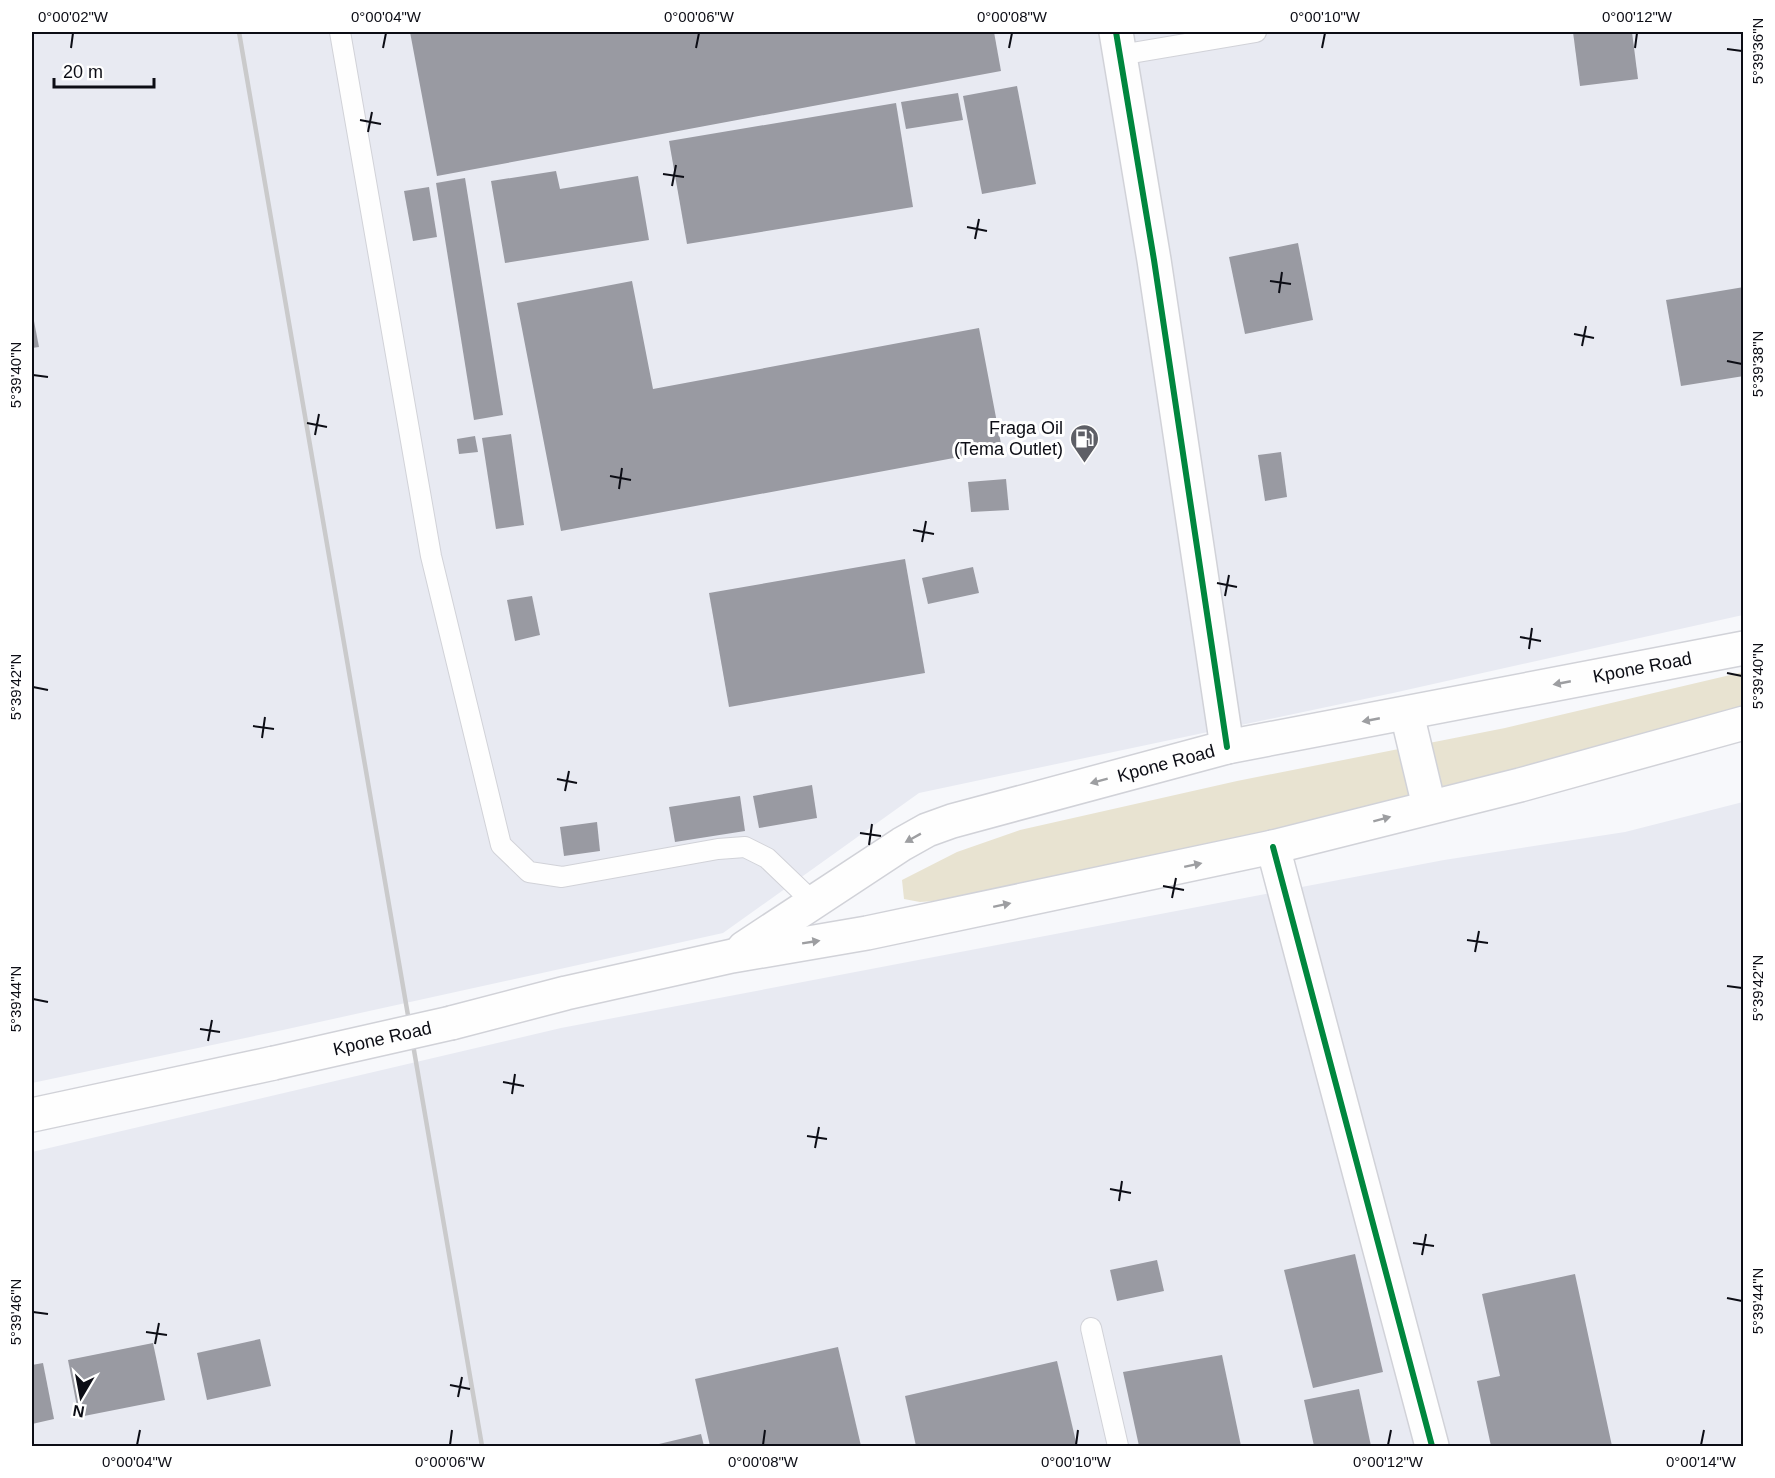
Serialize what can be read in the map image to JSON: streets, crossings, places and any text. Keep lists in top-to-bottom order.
{
  "streets": {
    "main road": ["Kpone Road"]
  },
  "places": {
    "fuel station": ["Fraga Oil (Tema Outlet)"]
  },
  "scale_bar": "20 m",
  "north": "bottom",
  "coordinates": [
    "0°00'02\"W",
    "0°00'04\"W",
    "0°00'06\"W",
    "0°00'08\"W",
    "0°00'10\"W",
    "0°00'12\"W",
    "5°39'36\"N",
    "5°39'38\"N",
    "5°39'40\"N",
    "5°39'42\"N",
    "5°39'44\"N",
    "5°39'46\"N",
    "0°00'14\"W"
  ]
}
